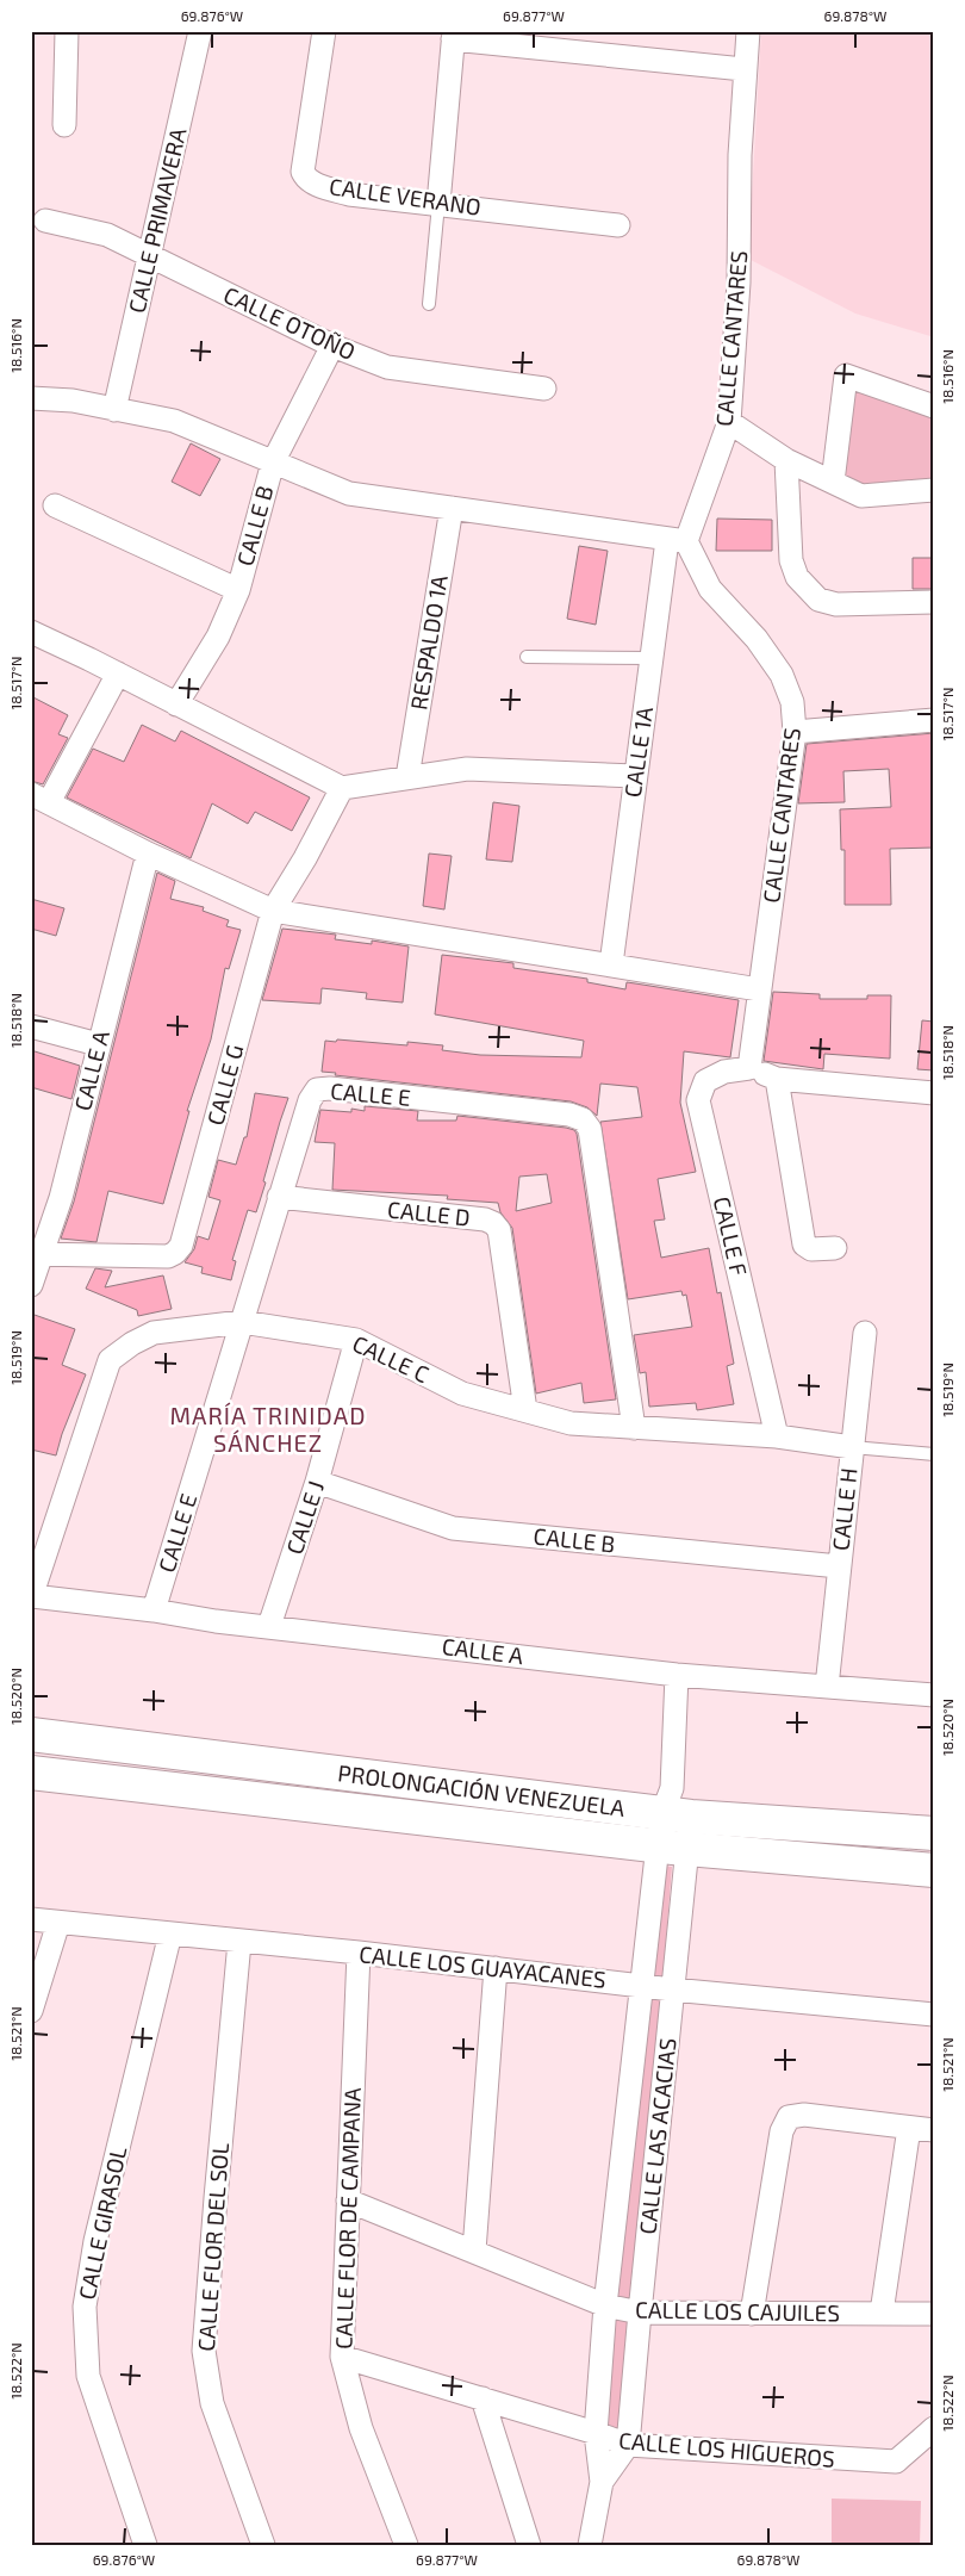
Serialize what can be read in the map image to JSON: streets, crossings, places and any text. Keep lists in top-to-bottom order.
{
  "streets": {
    "street": [
      "CALLE VERANO",
      "CALLE PRIMAVERA",
      "CALLE OTOÑO",
      "CALLE CANTARES",
      "CALLE B",
      "RESPALDO 1A",
      "CALLE 1A",
      "CALLE A",
      "CALLE G",
      "CALLE E",
      "CALLE D",
      "CALLE F",
      "CALLE C",
      "CALLE H",
      "CALLE J",
      "PROLONGACIÓN VENEZUELA",
      "CALLE LOS GUAYACANES",
      "CALLE LAS ACACIAS",
      "CALLE FLOR DE CAMPANA",
      "CALLE GIRASOL",
      "CALLE FLOR DEL SOL",
      "CALLE LOS CAJUILES",
      "CALLE LOS HIGUEROS"
    ]
  },
  "crossings": [
    ["CALLE PRIMAVERA", "CALLE OTOÑO"],
    ["CALLE OTOÑO", "CALLE B"],
    ["CALLE CANTARES", "CALLE 1A"],
    ["CALLE CANTARES", "CALLE F"],
    ["CALLE B", "CALLE H"],
    ["CALLE B", "CALLE J"],
    ["CALLE A", "CALLE G"],
    ["CALLE A", "CALLE E"],
    ["CALLE A", "CALLE C"],
    ["CALLE A", "CALLE H"],
    ["CALLE A", "CALLE J"],
    ["CALLE A", "CALLE LAS ACACIAS"],
    ["CALLE E", "CALLE D"],
    ["CALLE E", "CALLE C"],
    ["CALLE D", "CALLE C"],
    ["CALLE F", "CALLE C"],
    ["CALLE C", "CALLE H"],
    ["CALLE C", "CALLE J"],
    ["PROLONGACIÓN VENEZUELA", "CALLE LAS ACACIAS"],
    ["CALLE LOS GUAYACANES", "CALLE LAS ACACIAS"],
    ["CALLE LOS GUAYACANES", "CALLE FLOR DE CAMPANA"],
    ["CALLE LOS GUAYACANES", "CALLE GIRASOL"],
    ["CALLE LOS GUAYACANES", "CALLE FLOR DEL SOL"],
    ["CALLE LAS ACACIAS", "CALLE LOS CAJUILES"],
    ["CALLE LAS ACACIAS", "CALLE LOS HIGUEROS"],
    ["CALLE FLOR DE CAMPANA", "CALLE LOS CAJUILES"],
    ["CALLE FLOR DE CAMPANA", "CALLE LOS HIGUEROS"]
  ],
  "districts": ["MARÍA TRINIDAD SÁNCHEZ"],
  "coordinates": [
    "69.876°W",
    "69.877°W",
    "69.878°W",
    "18.516°N",
    "18.517°N",
    "18.518°N",
    "18.519°N",
    "18.520°N",
    "18.521°N",
    "18.522°N"
  ]
}
